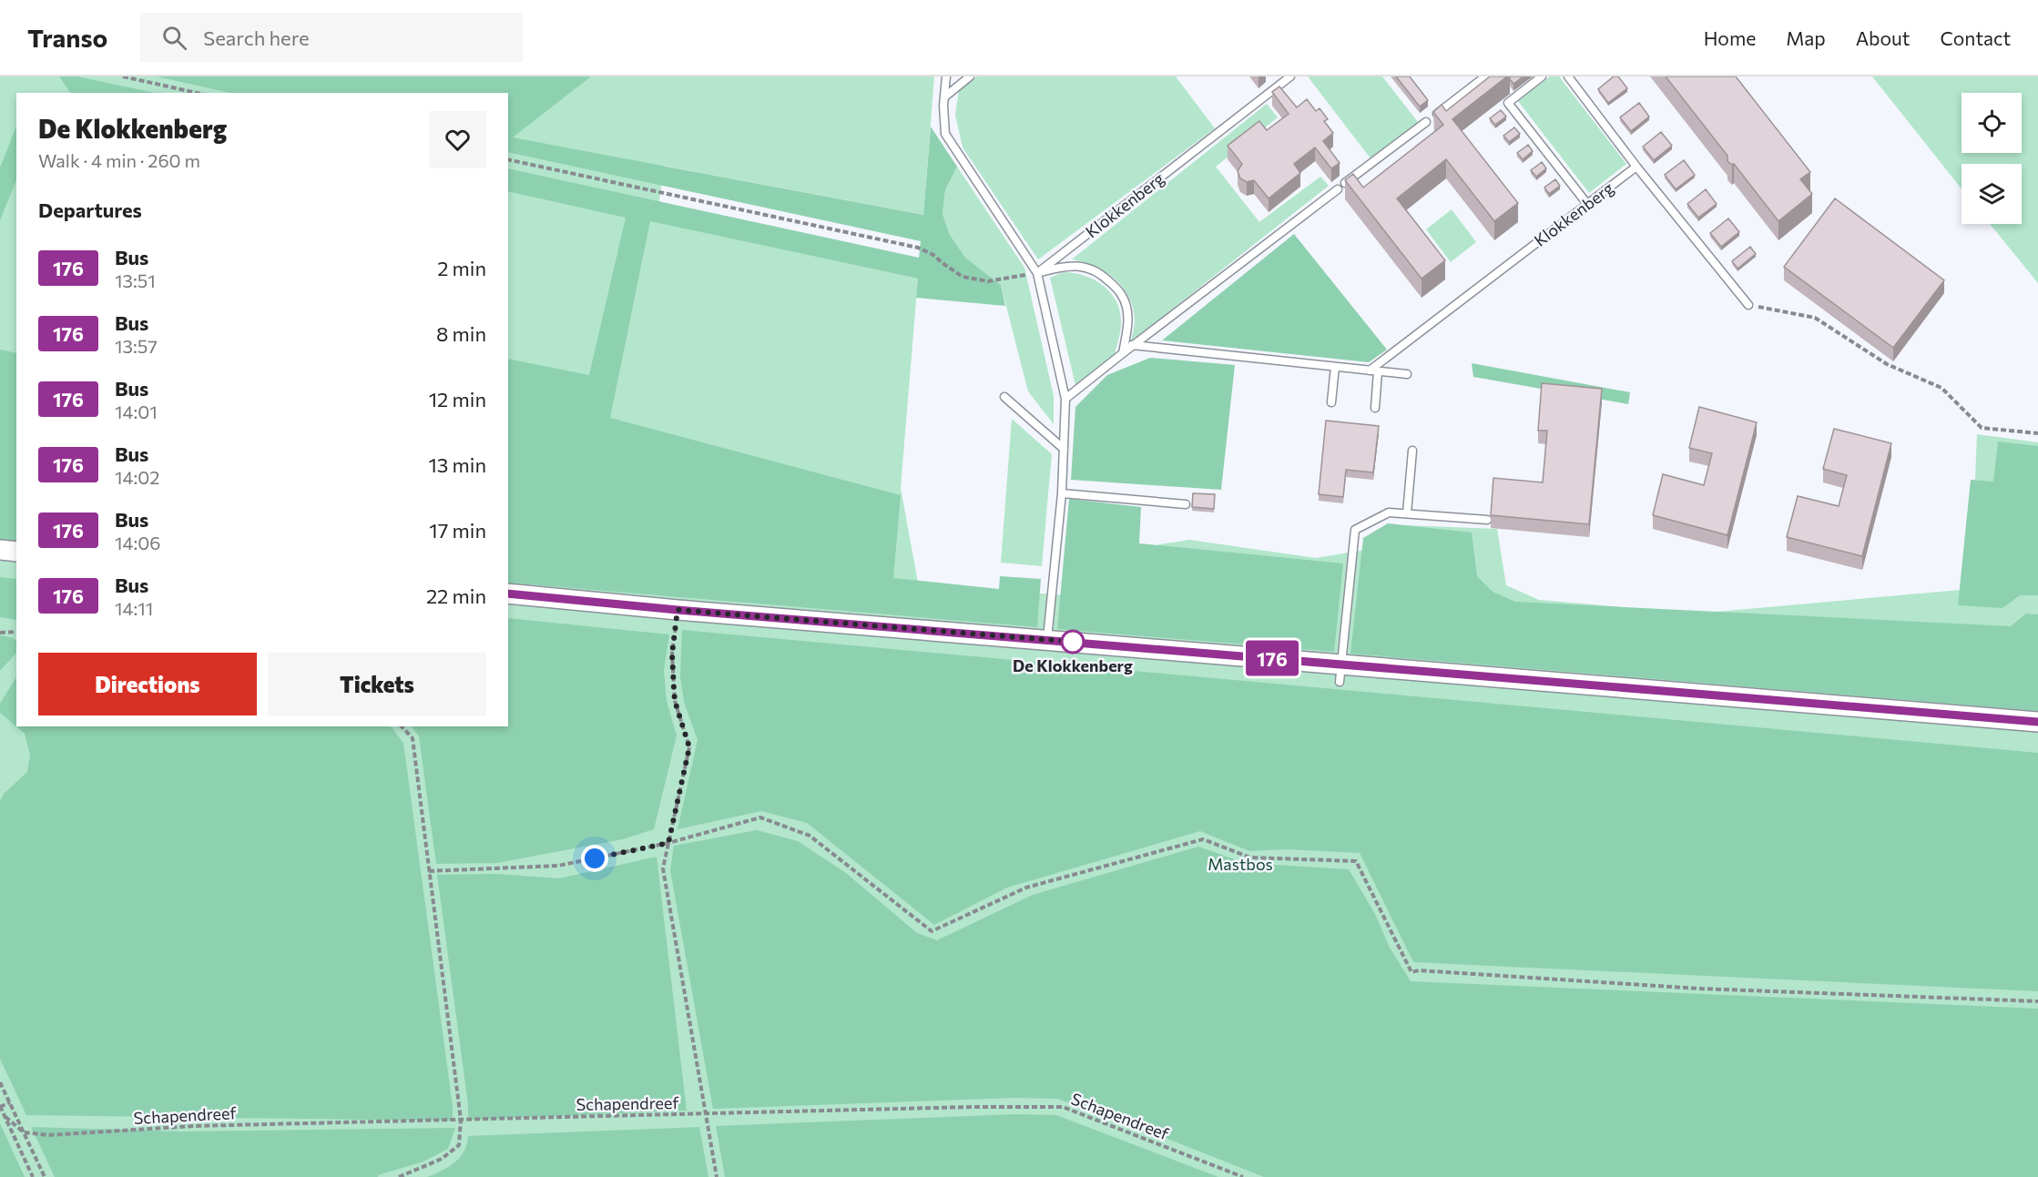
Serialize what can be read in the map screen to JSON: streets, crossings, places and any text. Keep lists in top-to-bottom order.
{
  "streets": {
    "lane": ["Klokkenberg"],
    "path": ["Schapendreef"]
  },
  "parks": ["Mastbos"],
  "places": ["De Klokkenberg"],
  "lines": ["bus line 176"],
  "page": {
    "header": "Transo",
    "search": "Search here",
    "nav": [
      "Home",
      "Map",
      "About",
      "Contact"
    ],
    "on_map": "176",
    "heading": [
      ["De Klokkenberg", "Walk · 4 min · 260 m"],
      "Departures"
    ],
    "list": [
      {
        "mark": "176",
        "name": "Bus",
        "note": "13:51",
        "value": "2 min"
      },
      {
        "mark": "176",
        "name": "Bus",
        "note": "13:57",
        "value": "8 min"
      },
      {
        "mark": "176",
        "name": "Bus",
        "note": "14:01",
        "value": "12 min"
      },
      {
        "mark": "176",
        "name": "Bus",
        "note": "14:02",
        "value": "13 min"
      },
      {
        "mark": "176",
        "name": "Bus",
        "note": "14:06",
        "value": "17 min"
      },
      {
        "mark": "176",
        "name": "Bus",
        "note": "14:11",
        "value": "22 min"
      }
    ],
    "buttons": ["Directions", "Tickets"]
  }
}
